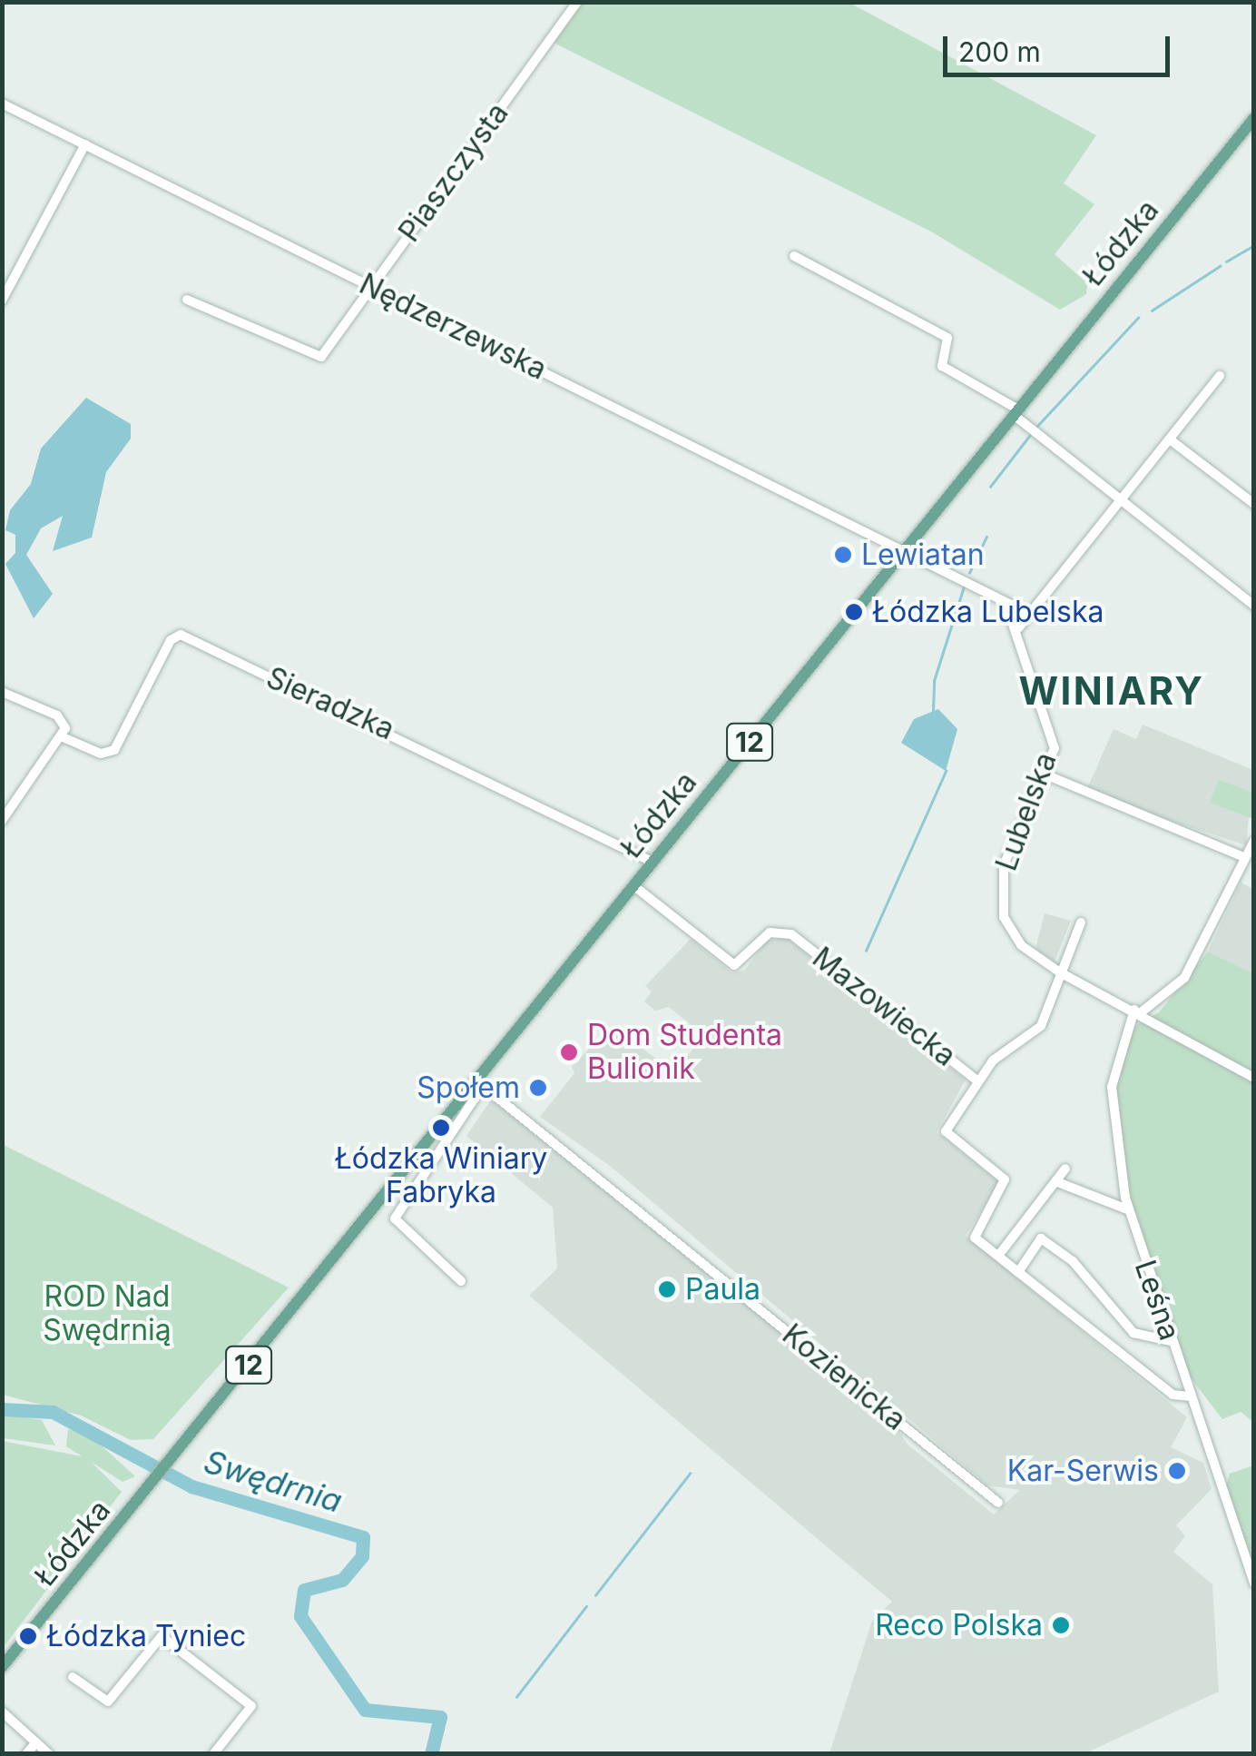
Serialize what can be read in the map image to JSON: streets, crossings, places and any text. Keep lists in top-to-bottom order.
{
  "streets": {
    "main road": ["Łódzka", "12"],
    "street": [
      "Piaszczysta",
      "Nędzerzewska",
      "Sieradzka",
      "Lubelska",
      "Mazowiecka",
      "Leśna",
      "Kozienicka"
    ]
  },
  "crossings": [
    ["Piaszczysta", "Nędzerzewska"],
    ["Łódzka", "Nędzerzewska"],
    ["Łódzka", "Sieradzka"],
    ["Łódzka", "Mazowiecka"],
    ["Łódzka", "Kozienicka"],
    ["Lubelska", "Leśna"],
    ["Mazowiecka", "Leśna"]
  ],
  "districts": ["WINIARY"],
  "water": ["Swędrnia"],
  "parks": ["ROD Nad Swędrnią"],
  "places": [
    "Lewiatan",
    "Łódzka Lubelska",
    "Dom Studenta Bulionik",
    "Społem",
    "Łódzka Winiary Fabryka",
    "Paula",
    "Kar-Serwis",
    "Reco Polska",
    "Łódzka Tyniec"
  ],
  "scale_bar": "200 m"
}
